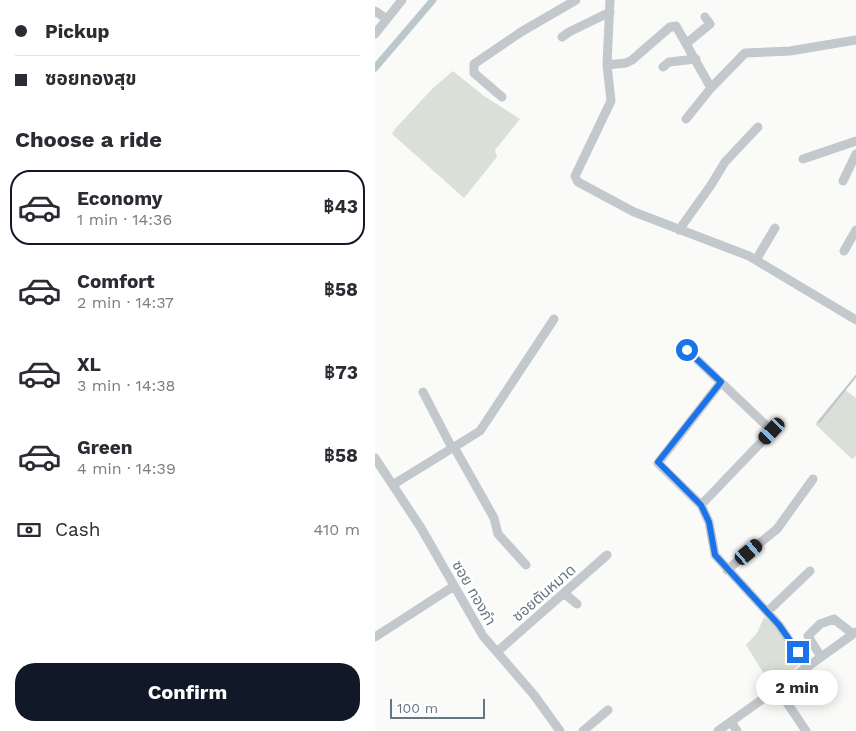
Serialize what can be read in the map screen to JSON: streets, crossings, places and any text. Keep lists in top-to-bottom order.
{
  "streets": {
    "street": ["ซอย ทองภํา", "ซอยตันหมาด"]
  },
  "crossings": [
    ["ซอย ทองภํา", "ซอยตันหมาด"]
  ],
  "scale_bar": "100 m",
  "page": {
    "banner": ["Pickup", "ซอยทองสุข"],
    "heading": "Choose a ride",
    "list": [
      {
        "name": "Economy",
        "note": "1 min · 14:36",
        "value": "฿43"
      },
      {
        "name": "Comfort",
        "note": "2 min · 14:37",
        "value": "฿58"
      },
      {
        "name": "XL",
        "note": "3 min · 14:38",
        "value": "฿73"
      },
      {
        "name": "Green",
        "note": "4 min · 14:39",
        "value": "฿58"
      }
    ],
    "pay": ["Cash", "410 m"],
    "buttons": "Confirm",
    "bubble": "2 min",
    "scale": "100 m"
  }
}
